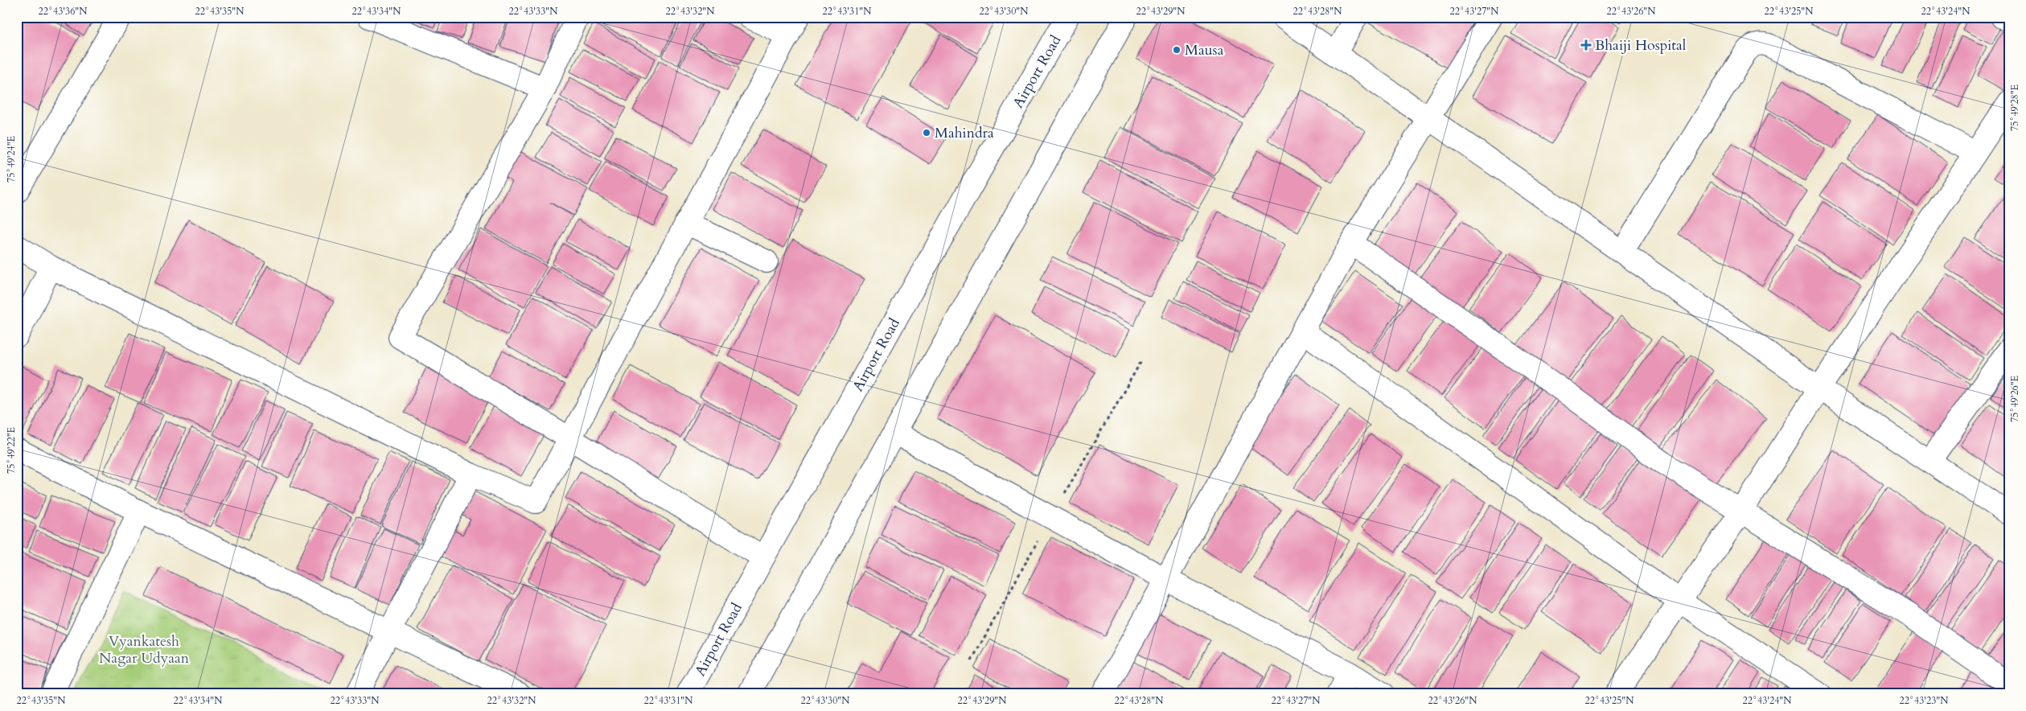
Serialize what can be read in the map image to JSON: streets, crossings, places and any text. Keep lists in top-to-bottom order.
{
  "streets": {
    "street": ["Airport Road"]
  },
  "parks": ["Vyankatesh Nagar Udyaan"],
  "places": {
    "health": ["Bhaiji Hospital"],
    "other": ["Mausa", "Mahindra"]
  },
  "coordinates": [
    "22°43'36\"N",
    "22°43'35\"N",
    "22°43'34\"N",
    "22°43'33\"N",
    "22°43'32\"N",
    "22°43'31\"N",
    "22°43'30\"N",
    "22°43'29\"N",
    "22°43'28\"N",
    "22°43'27\"N",
    "22°43'26\"N",
    "22°43'25\"N",
    "22°43'24\"N",
    "75°49'28\"E",
    "75°49'24\"E",
    "75°49'26\"E",
    "75°49'22\"E",
    "22°43'23\"N"
  ]
}
